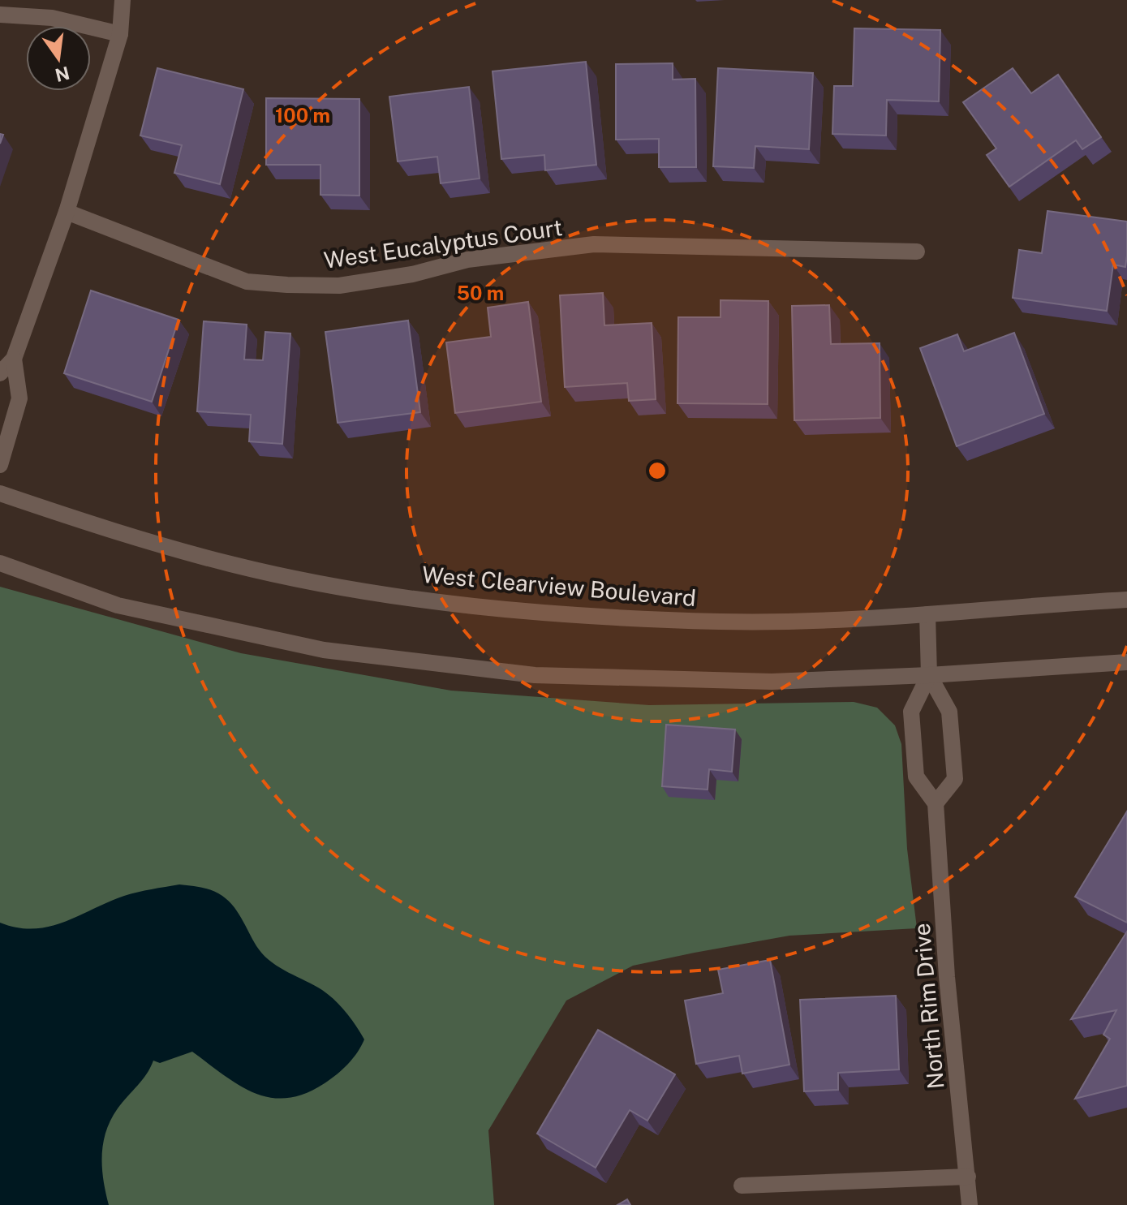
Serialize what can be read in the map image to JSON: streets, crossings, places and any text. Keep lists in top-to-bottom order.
{
  "streets": {
    "street": ["West Eucalyptus Court", "West Clearview Boulevard", "North Rim Drive"]
  },
  "north": "bottom",
  "rings": ["100 m", "50 m"]
}
